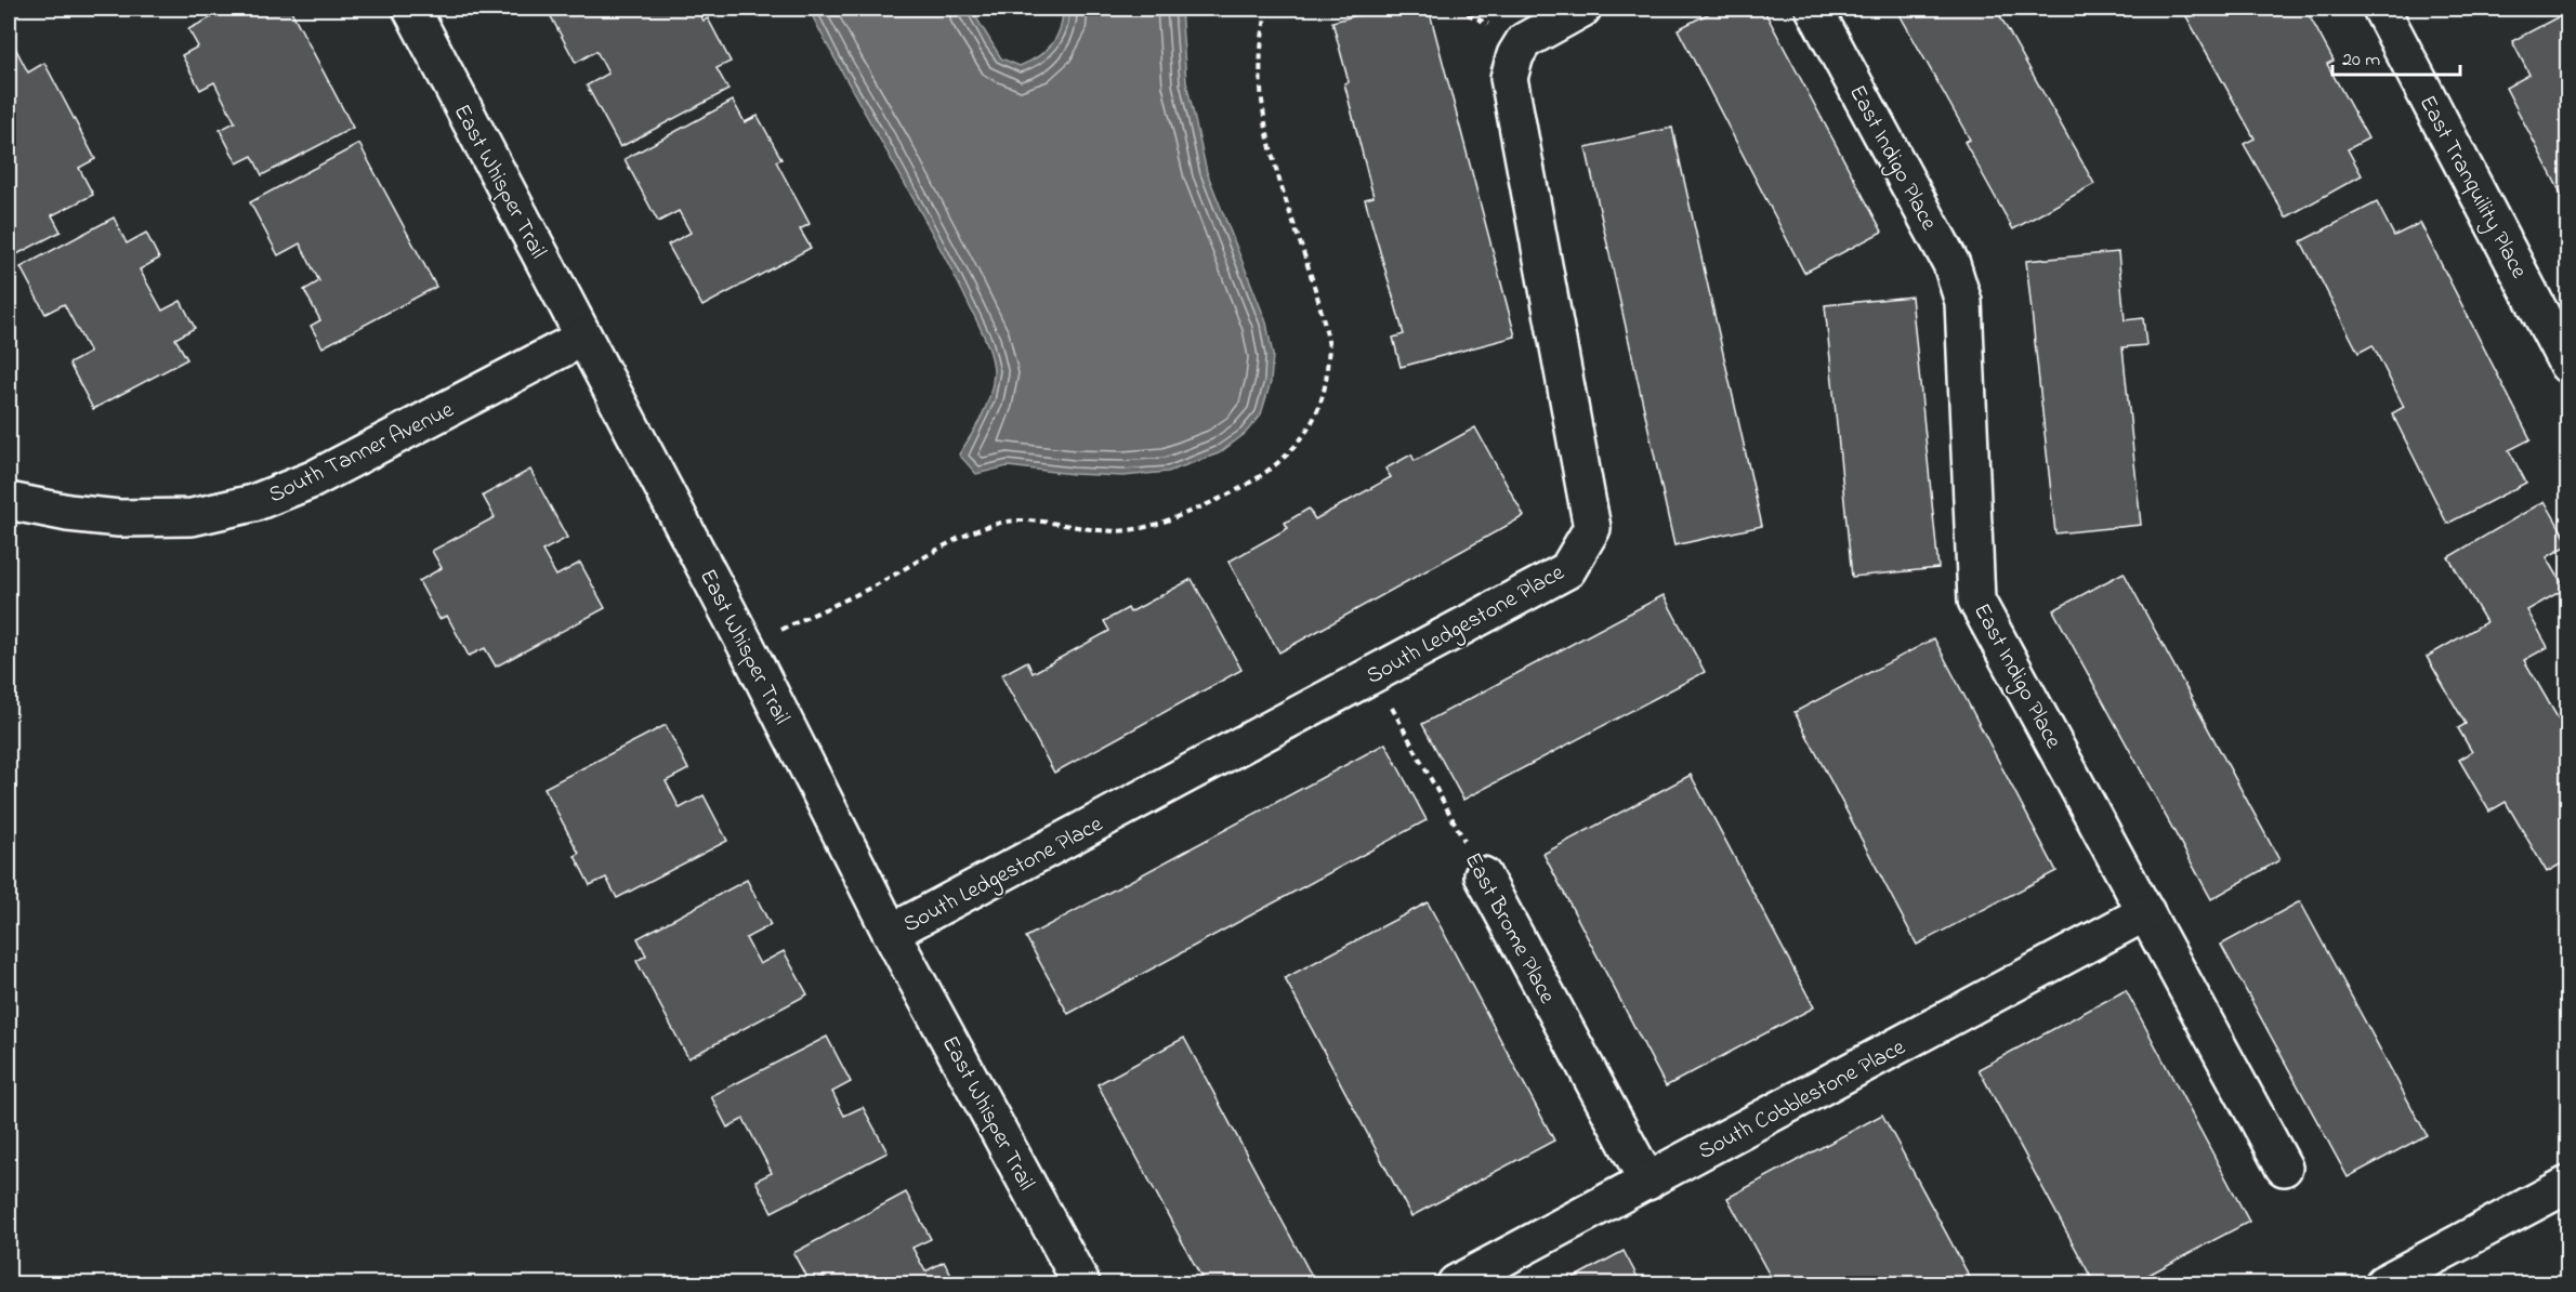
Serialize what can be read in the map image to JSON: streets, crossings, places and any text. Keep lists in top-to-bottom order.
{
  "streets": {
    "street": [
      "East Indigo Place",
      "East Whisper Trail",
      "East Tranquility Place",
      "South Tanner Avenue",
      "South Ledgestone Place",
      "East Brome Place",
      "South Cobblestone Place"
    ]
  },
  "crossings": [
    ["East Indigo Place", "South Cobblestone Place"],
    ["East Whisper Trail", "South Tanner Avenue"],
    ["East Whisper Trail", "South Ledgestone Place"],
    ["South Ledgestone Place", "East Brome Place"],
    ["East Brome Place", "South Cobblestone Place"]
  ],
  "scale_bar": "20 m"
}
